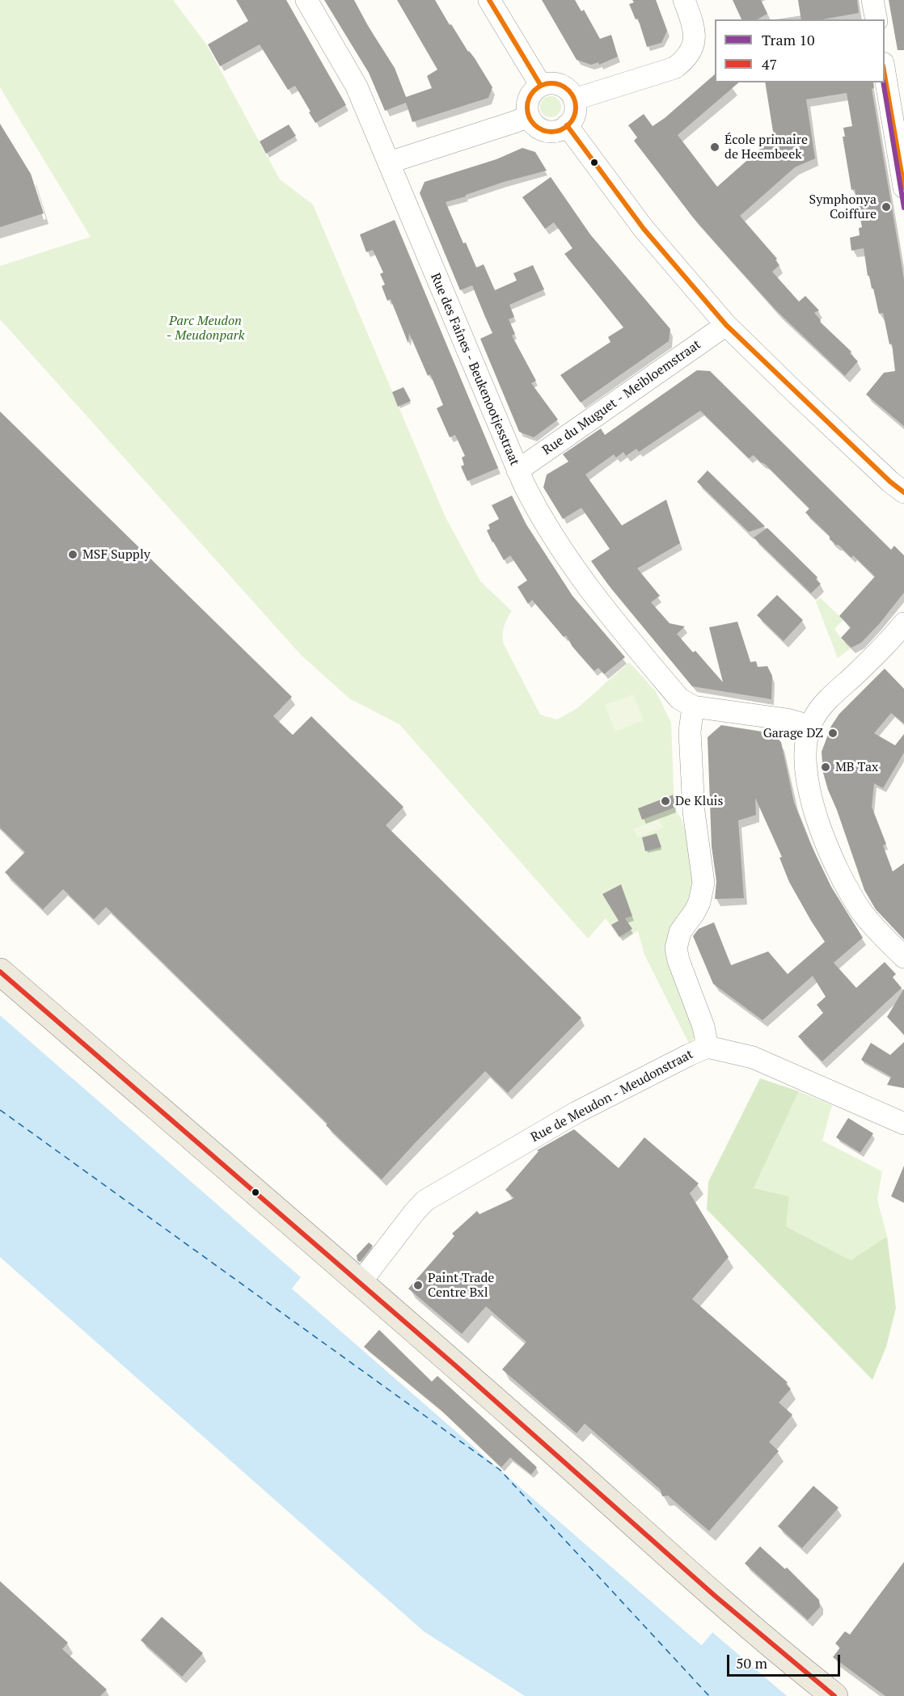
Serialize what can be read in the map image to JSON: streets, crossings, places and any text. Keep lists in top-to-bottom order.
{
  "streets": {
    "street": ["Rue des Faînes - Beukenootjesstraat", "Rue du Muguet - Meibloemstraat", "Rue de Meudon - Meudonstraat"]
  },
  "crossings": [
    ["Rue des Faînes - Beukenootjesstraat", "Rue du Muguet - Meibloemstraat"]
  ],
  "parks": ["Parc Meudon - Meudonpark"],
  "places": [
    "École primaire de Heembeek",
    "Symphonya Coiffure",
    "MSF Supply",
    "Garage DZ",
    "MB Tax",
    "De Kluis",
    "Paint Trade Centre Bxl"
  ],
  "lines": ["tram line 10", "transit line 47"],
  "legend": ["Tram 10", "47"],
  "scale_bar": "50 m"
}
